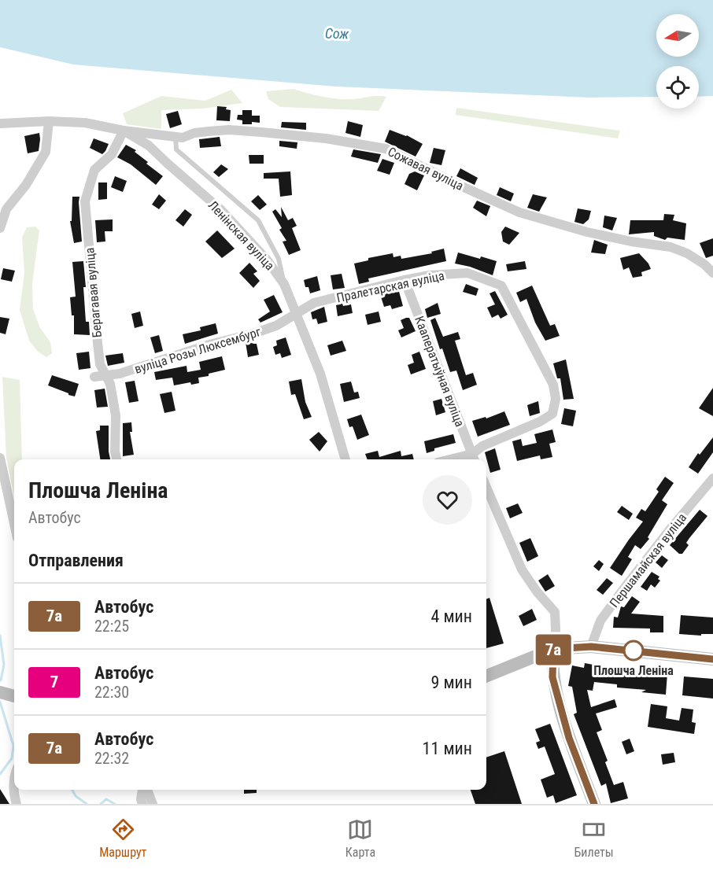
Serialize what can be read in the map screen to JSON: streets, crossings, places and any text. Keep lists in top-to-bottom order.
{
  "streets": {
    "street": [
      "Сожавая вуліца",
      "Ленінская вуліца",
      "Пралетарская вуліца",
      "Берагавая вуліца",
      "вуліца Розы Люксембург",
      "Кааператыўная вуліца",
      "Першамайская вуліца"
    ]
  },
  "crossings": [
    ["Сожавая вуліца", "Ленінская вуліца"],
    ["Сожавая вуліца", "Берагавая вуліца"],
    ["Ленінская вуліца", "Пралетарская вуліца"],
    ["Ленінская вуліца", "Берагавая вуліца"],
    ["Ленінская вуліца", "вуліца Розы Люксембург"],
    ["Пралетарская вуліца", "вуліца Розы Люксембург"],
    ["Пралетарская вуліца", "Кааператыўная вуліца"],
    ["Берагавая вуліца", "вуліца Розы Люксембург"]
  ],
  "water": ["Сож"],
  "places": ["Плошча Леніна"],
  "lines": ["bus line 7а"],
  "north": "left",
  "page": {
    "on_map": "7а",
    "heading": [
      ["Плошча Леніна", "Автобус"],
      "Отправления"
    ],
    "list": [
      {
        "mark": "7а",
        "name": "Автобус",
        "note": "22:25",
        "value": "4 мин"
      },
      {
        "mark": "7",
        "name": "Автобус",
        "note": "22:30",
        "value": "9 мин"
      },
      {
        "mark": "7а",
        "name": "Автобус",
        "note": "22:32",
        "value": "11 мин"
      }
    ],
    "tabs": ["Маршрут", "Карта", "Билеты"]
  }
}
